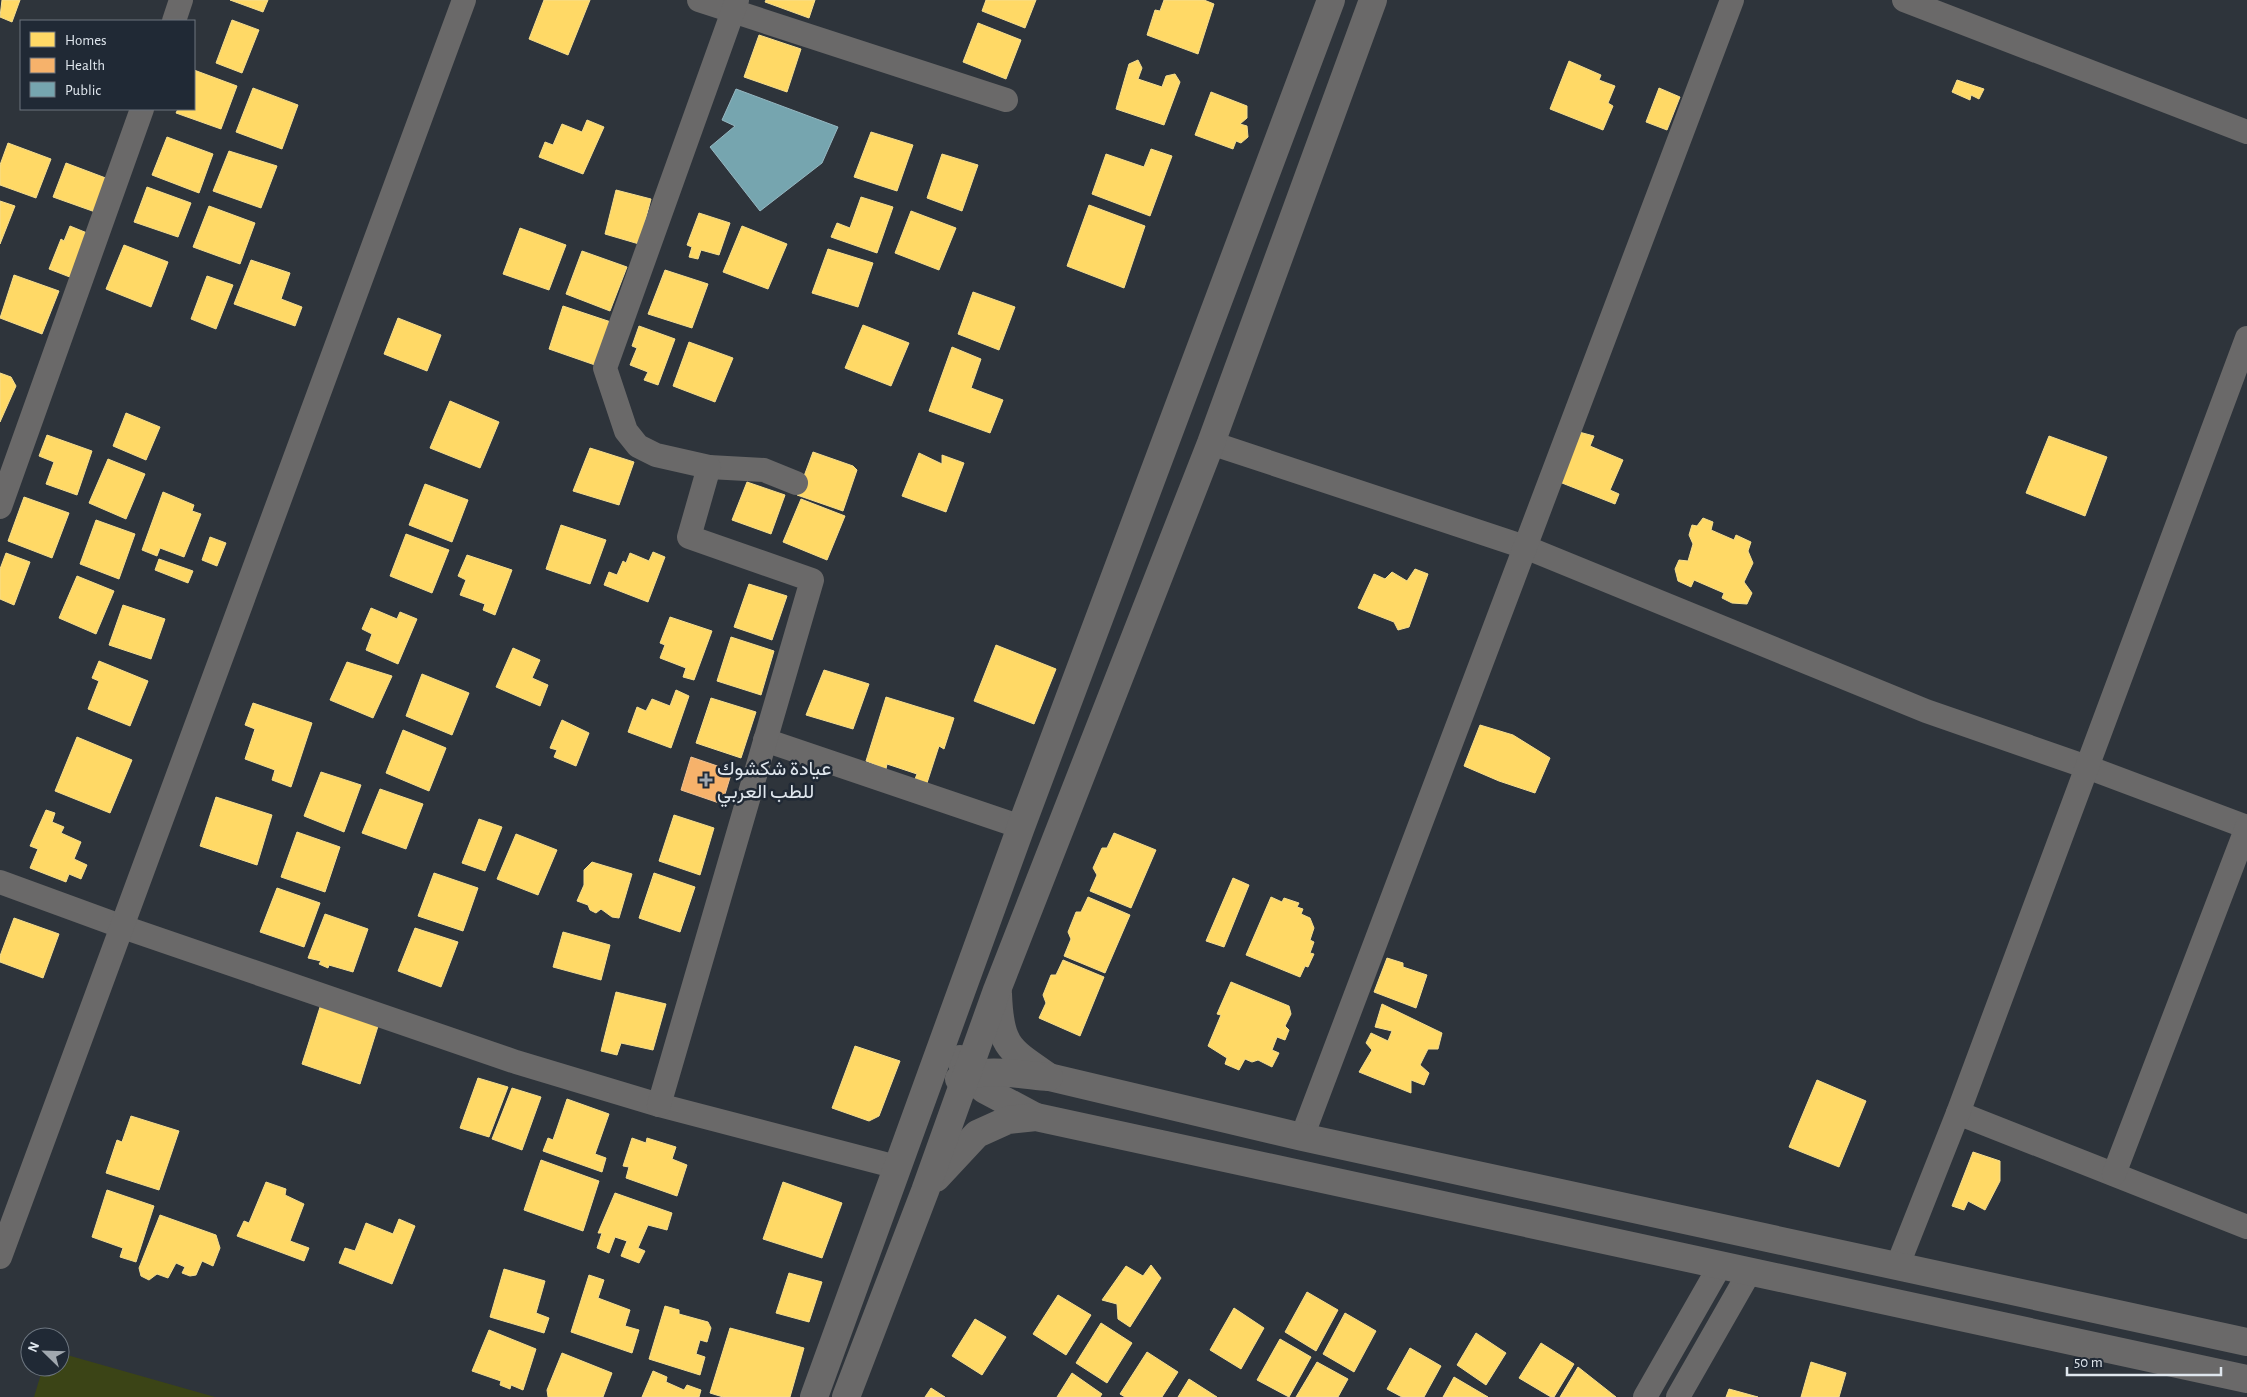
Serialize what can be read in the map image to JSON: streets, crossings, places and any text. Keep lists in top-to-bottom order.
{
  "places": {
    "health": ["عيادة شكشوك للطب العربي"]
  },
  "legend": ["Homes", "Health", "Public"],
  "scale_bar": "50 m",
  "north": "top left"
}
